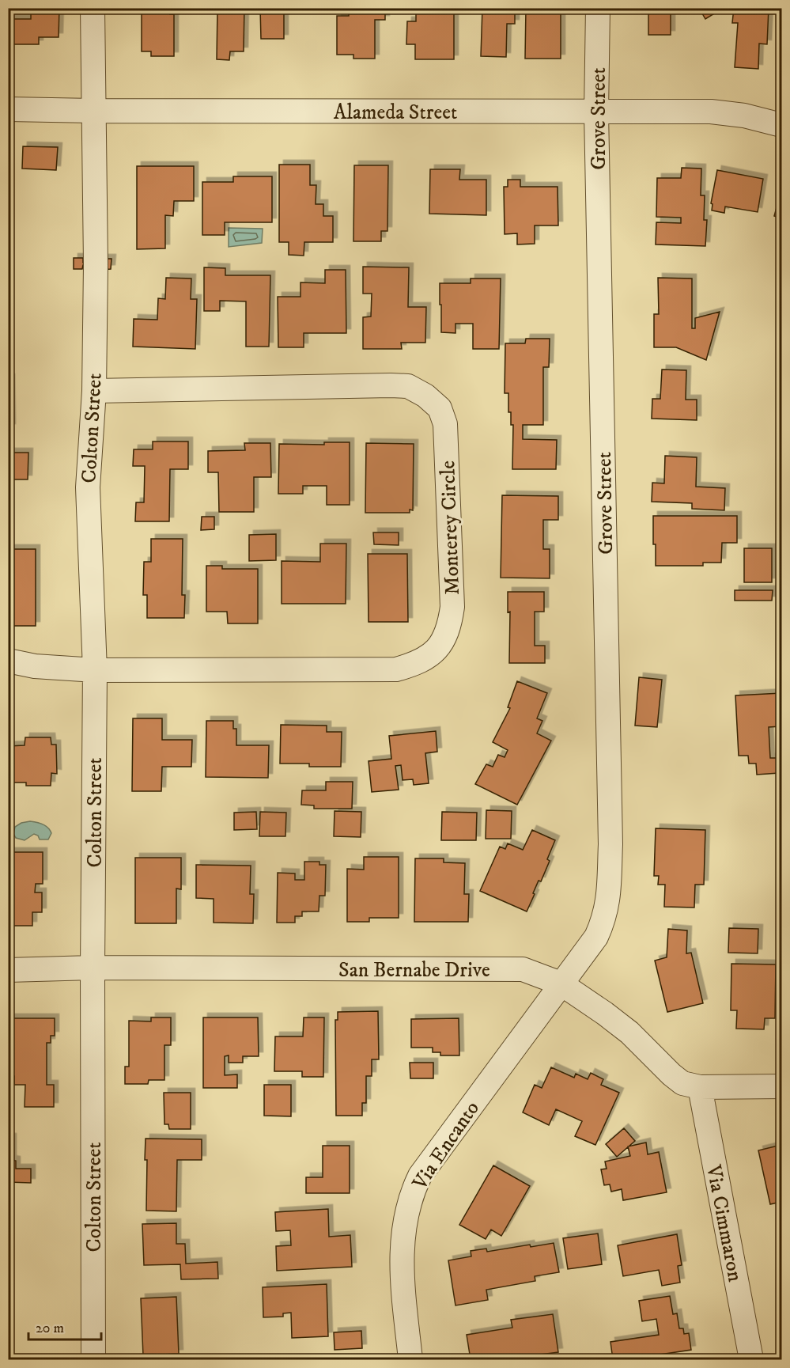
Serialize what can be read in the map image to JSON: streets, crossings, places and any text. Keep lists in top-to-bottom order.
{
  "streets": {
    "street": [
      "Alameda Street",
      "Grove Street",
      "Colton Street",
      "Monterey Circle",
      "San Bernabe Drive",
      "Via Encanto",
      "Via Cimmaron"
    ]
  },
  "crossings": [
    ["Alameda Street", "Grove Street"],
    ["Alameda Street", "Colton Street"],
    ["Grove Street", "San Bernabe Drive"],
    ["Grove Street", "Via Encanto"],
    ["Colton Street", "Monterey Circle"],
    ["Colton Street", "San Bernabe Drive"],
    ["San Bernabe Drive", "Via Encanto"],
    ["San Bernabe Drive", "Via Cimmaron"]
  ],
  "scale_bar": "20 m"
}
